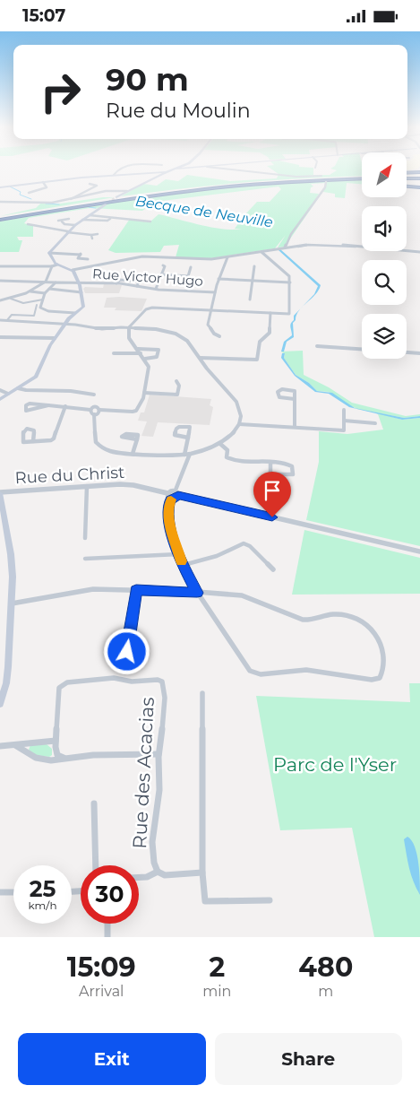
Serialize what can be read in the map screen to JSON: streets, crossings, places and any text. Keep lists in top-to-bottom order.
{
  "streets": {
    "street": ["Rue Victor Hugo", "Rue du Christ", "Rue des Acacias"]
  },
  "water": ["Becque de Neuville"],
  "parks": ["Parc de l'Yser"],
  "north": "top right",
  "page": {
    "status": "15:07",
    "turn": ["90 m", "Rue du Moulin"],
    "speed": "25 km/h",
    "limit": "30",
    "eta": [
      "15:09",
      "Arrival",
      "2",
      "min",
      "480",
      "m"
    ],
    "buttons": ["Exit", "Share"]
  }
}
